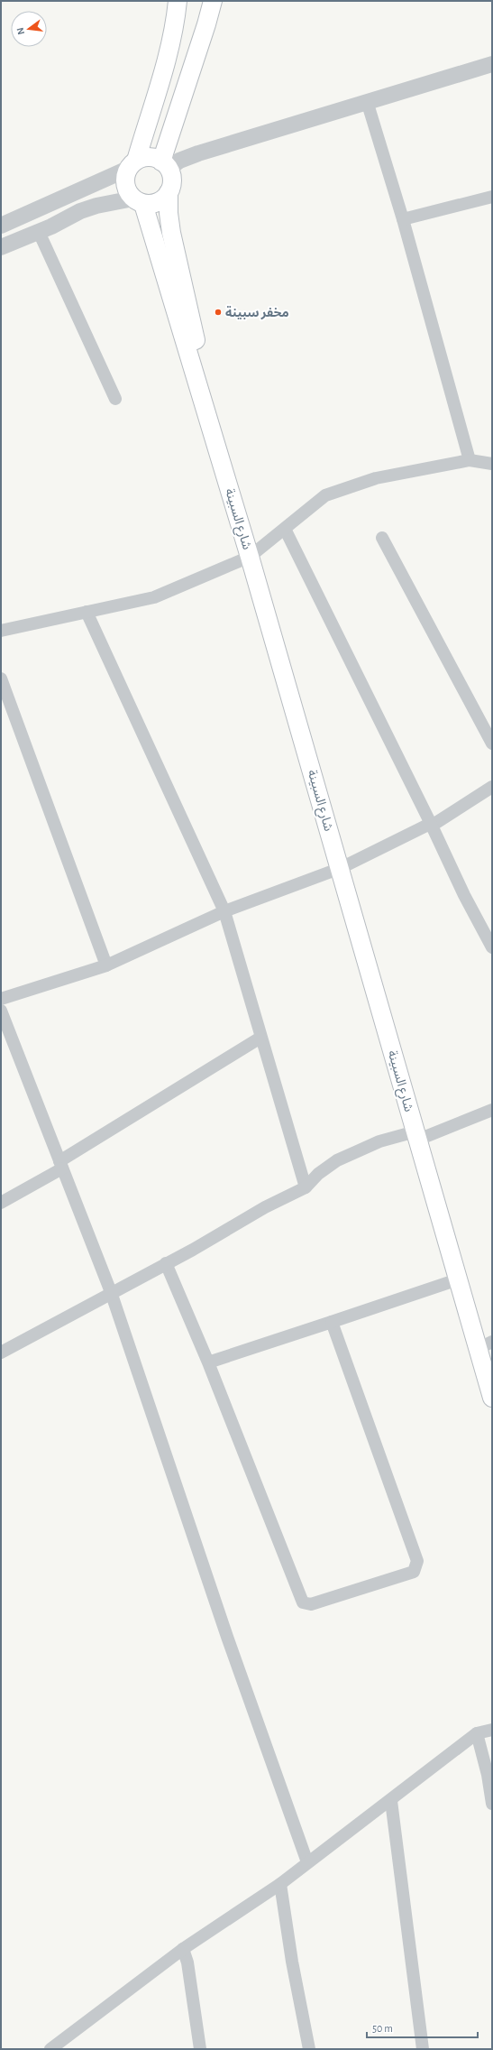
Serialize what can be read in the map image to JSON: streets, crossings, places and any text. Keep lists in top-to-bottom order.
{
  "streets": {
    "main road": ["شارع السبينة"]
  },
  "places": ["مخفر سبينة"],
  "scale_bar": "50 m",
  "north": "left"
}
